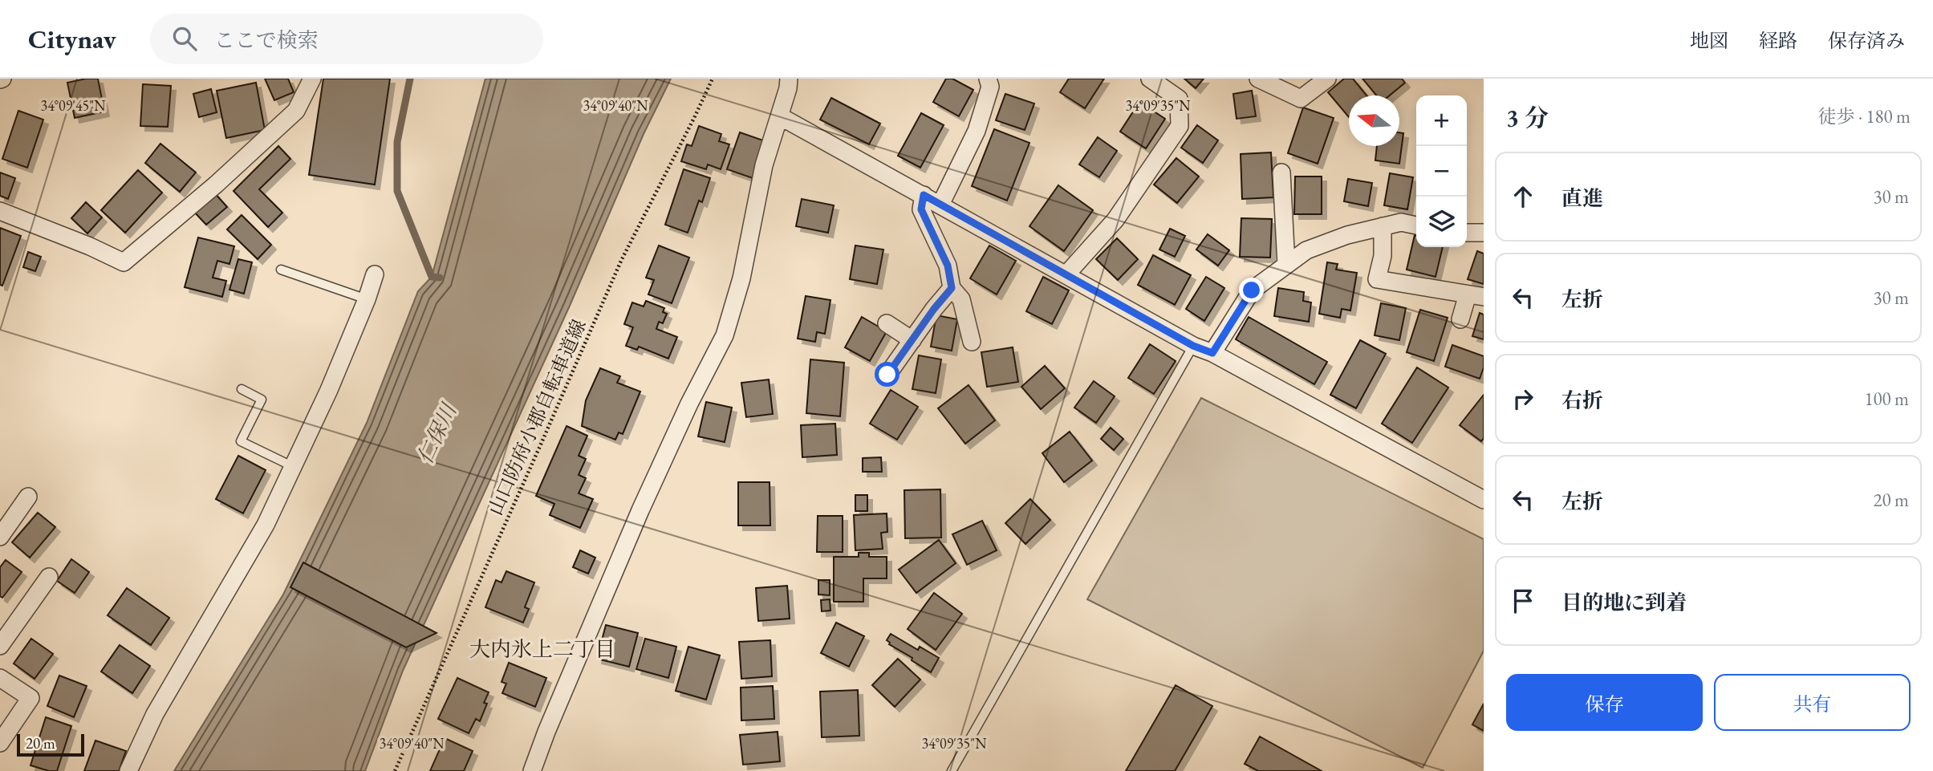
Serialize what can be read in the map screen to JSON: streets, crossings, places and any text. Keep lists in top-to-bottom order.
{
  "streets": {
    "path": ["山口防府小郡自転車道線"]
  },
  "districts": ["大内氷上二丁目"],
  "water": ["仁保川"],
  "scale_bar": "20 m",
  "north": "left",
  "page": {
    "header": "Citynav",
    "search": "ここで検索",
    "nav": ["地図", "経路", "保存済み"],
    "heading": ["3 分", "徒歩 · 180 m"],
    "map_buttons": ["+", "−"],
    "list": [
      ["直進", "30 m"],
      ["左折", "30 m"],
      ["右折", "100 m"],
      ["左折", "20 m"],
      "目的地に到着"
    ],
    "buttons": ["保存", "共有"],
    "scale": "20 m"
  },
  "coordinates": ["34°09'45\"N", "34°09'40\"N", "34°09'35\"N"]
}
